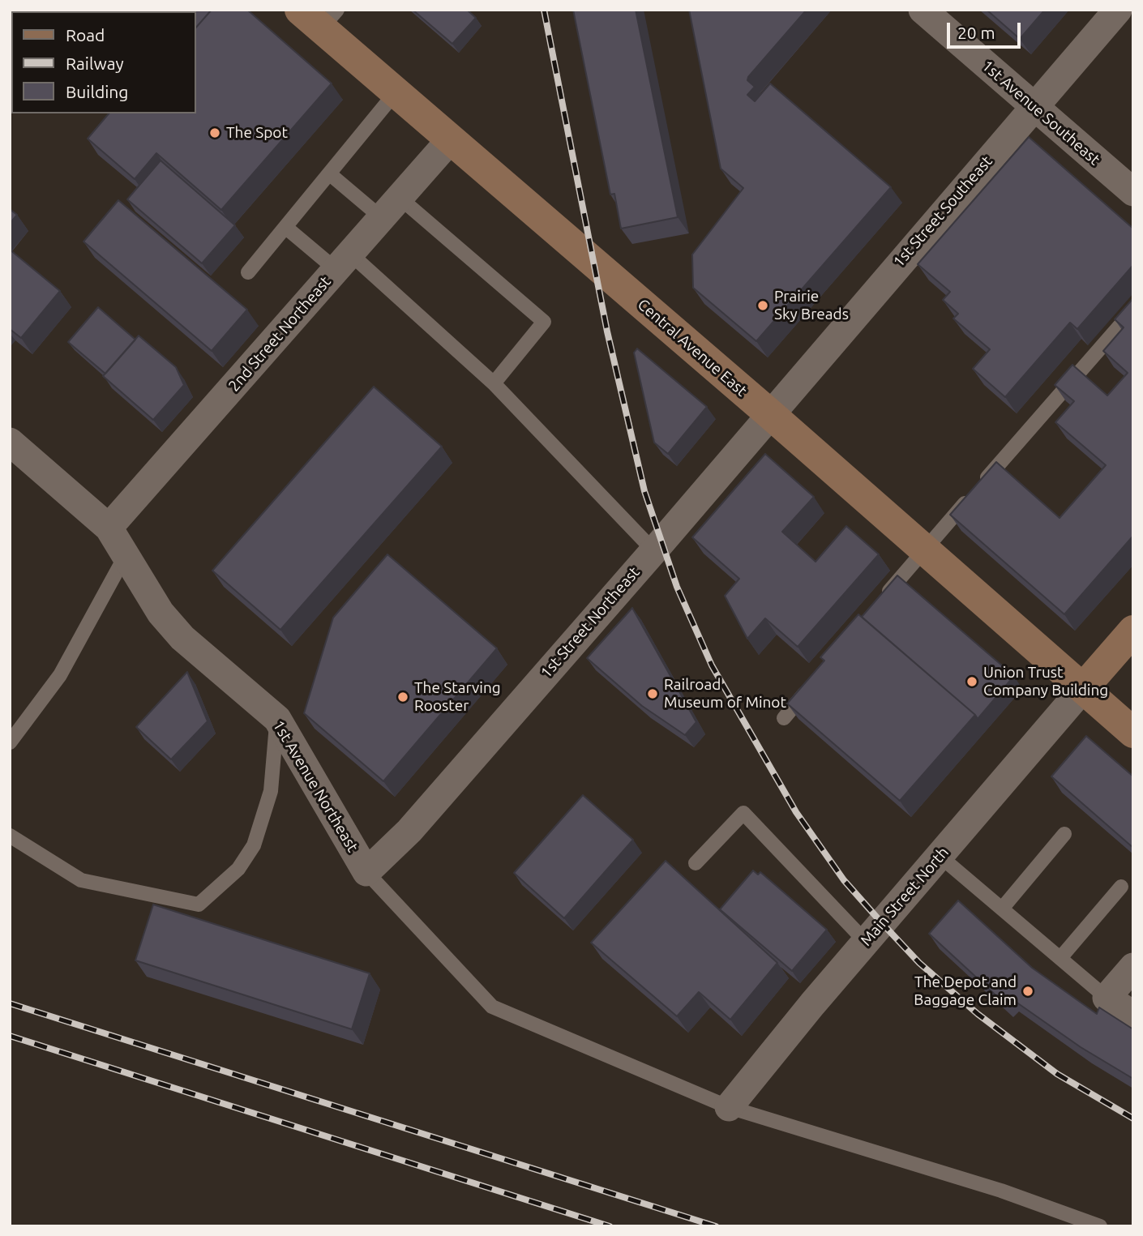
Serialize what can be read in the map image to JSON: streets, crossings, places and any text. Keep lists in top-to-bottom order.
{
  "streets": {
    "street": [
      "1st Avenue Southeast",
      "1st Street Southeast",
      "2nd Street Northeast",
      "Central Avenue East",
      "1st Street Northeast",
      "1st Avenue Northeast",
      "Main Street North"
    ]
  },
  "crossings": [
    ["1st Avenue Southeast", "1st Street Southeast"],
    ["1st Street Southeast", "Central Avenue East"],
    ["1st Street Southeast", "1st Street Northeast"],
    ["2nd Street Northeast", "Central Avenue East"],
    ["2nd Street Northeast", "1st Avenue Northeast"],
    ["Central Avenue East", "1st Street Northeast"],
    ["Central Avenue East", "Main Street North"],
    ["1st Street Northeast", "1st Avenue Northeast"]
  ],
  "places": [
    "The Spot",
    "Prairie Sky Breads",
    "Union Trust Company Building",
    "Railroad Museum of Minot",
    "The Starving Rooster",
    "The Depot and Baggage Claim"
  ],
  "legend": ["Road", "Railway", "Building"],
  "scale_bar": "20 m"
}
